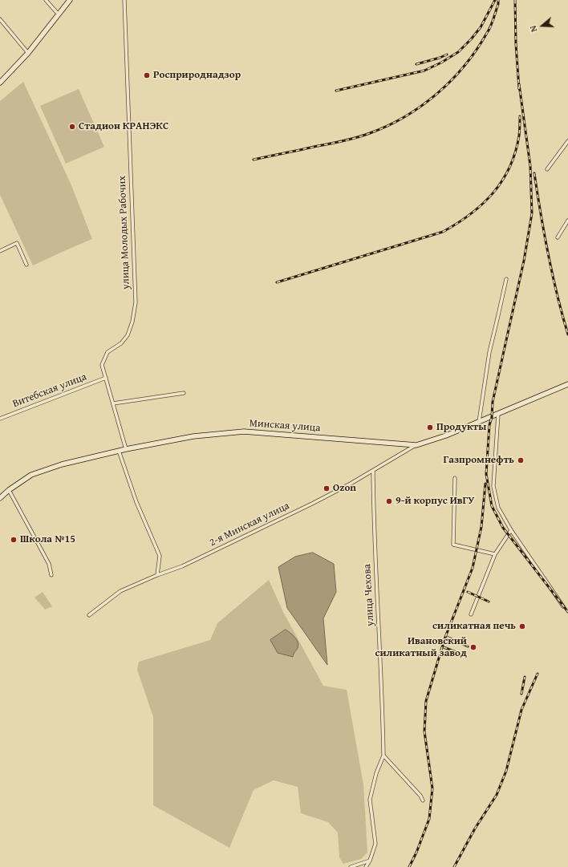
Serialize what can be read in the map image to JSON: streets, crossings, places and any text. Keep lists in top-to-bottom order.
{
  "streets": {
    "main road": ["Минская улица"],
    "street": [
      "улица Молодых Рабочих",
      "Витебская улица",
      "2-я Минская улица",
      "улица Чехова"
    ]
  },
  "crossings": [
    ["улица Молодых Рабочих", "Витебская улица"],
    ["улица Молодых Рабочих", "Минская улица"],
    ["Минская улица", "2-я Минская улица"],
    ["2-я Минская улица", "улица Чехова"]
  ],
  "places": [
    "Росприроднадзор",
    "Стадион КРАНЭКС",
    "Продукты",
    "Газпромнефть",
    "Ozon",
    "9-й корпус ИвГУ",
    "Школа №15",
    "силикатная печь",
    "Ивановский силикатный завод"
  ],
  "north": "left"
}
